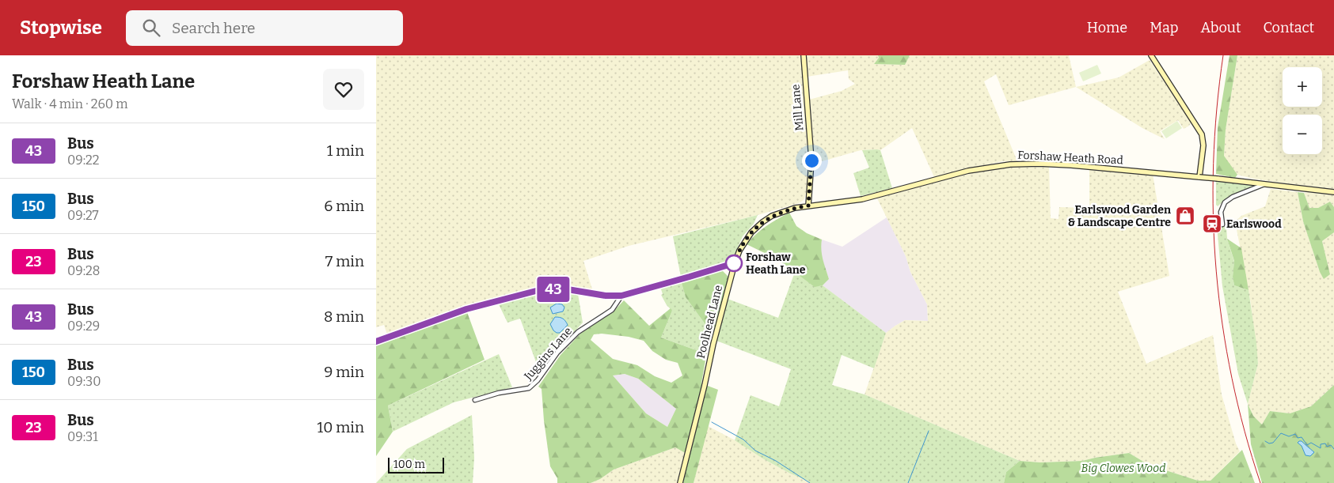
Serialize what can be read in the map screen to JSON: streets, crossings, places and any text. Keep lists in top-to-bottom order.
{
  "streets": {
    "street": [
      "Mill Lane",
      "Forshaw Heath Road",
      "Poolhead Lane",
      "Juggins Lane"
    ]
  },
  "crossings": [
    ["Mill Lane", "Forshaw Heath Road"],
    ["Mill Lane", "Poolhead Lane"],
    ["Forshaw Heath Road", "Poolhead Lane"]
  ],
  "parks": ["Big Clowes Wood"],
  "places": {
    "shop": ["Earlswood Garden & Landscape Centre"],
    "station": ["Earlswood"],
    "other": ["Forshaw Heath Lane"]
  },
  "lines": ["bus line 43"],
  "scale_bar": "100 m",
  "page": {
    "header": "Stopwise",
    "search": "Search here",
    "nav": [
      "Home",
      "Map",
      "About",
      "Contact"
    ],
    "heading": ["Forshaw Heath Lane", "Walk · 4 min · 260 m"],
    "on_map": "43",
    "map_buttons": ["+", "−"],
    "list": [
      {
        "mark": "43",
        "name": "Bus",
        "note": "09:22",
        "value": "1 min"
      },
      {
        "mark": "150",
        "name": "Bus",
        "note": "09:27",
        "value": "6 min"
      },
      {
        "mark": "23",
        "name": "Bus",
        "note": "09:28",
        "value": "7 min"
      },
      {
        "mark": "43",
        "name": "Bus",
        "note": "09:29",
        "value": "8 min"
      },
      {
        "mark": "150",
        "name": "Bus",
        "note": "09:30",
        "value": "9 min"
      },
      {
        "mark": "23",
        "name": "Bus",
        "note": "09:31",
        "value": "10 min"
      }
    ],
    "scale": "100 m"
  }
}
